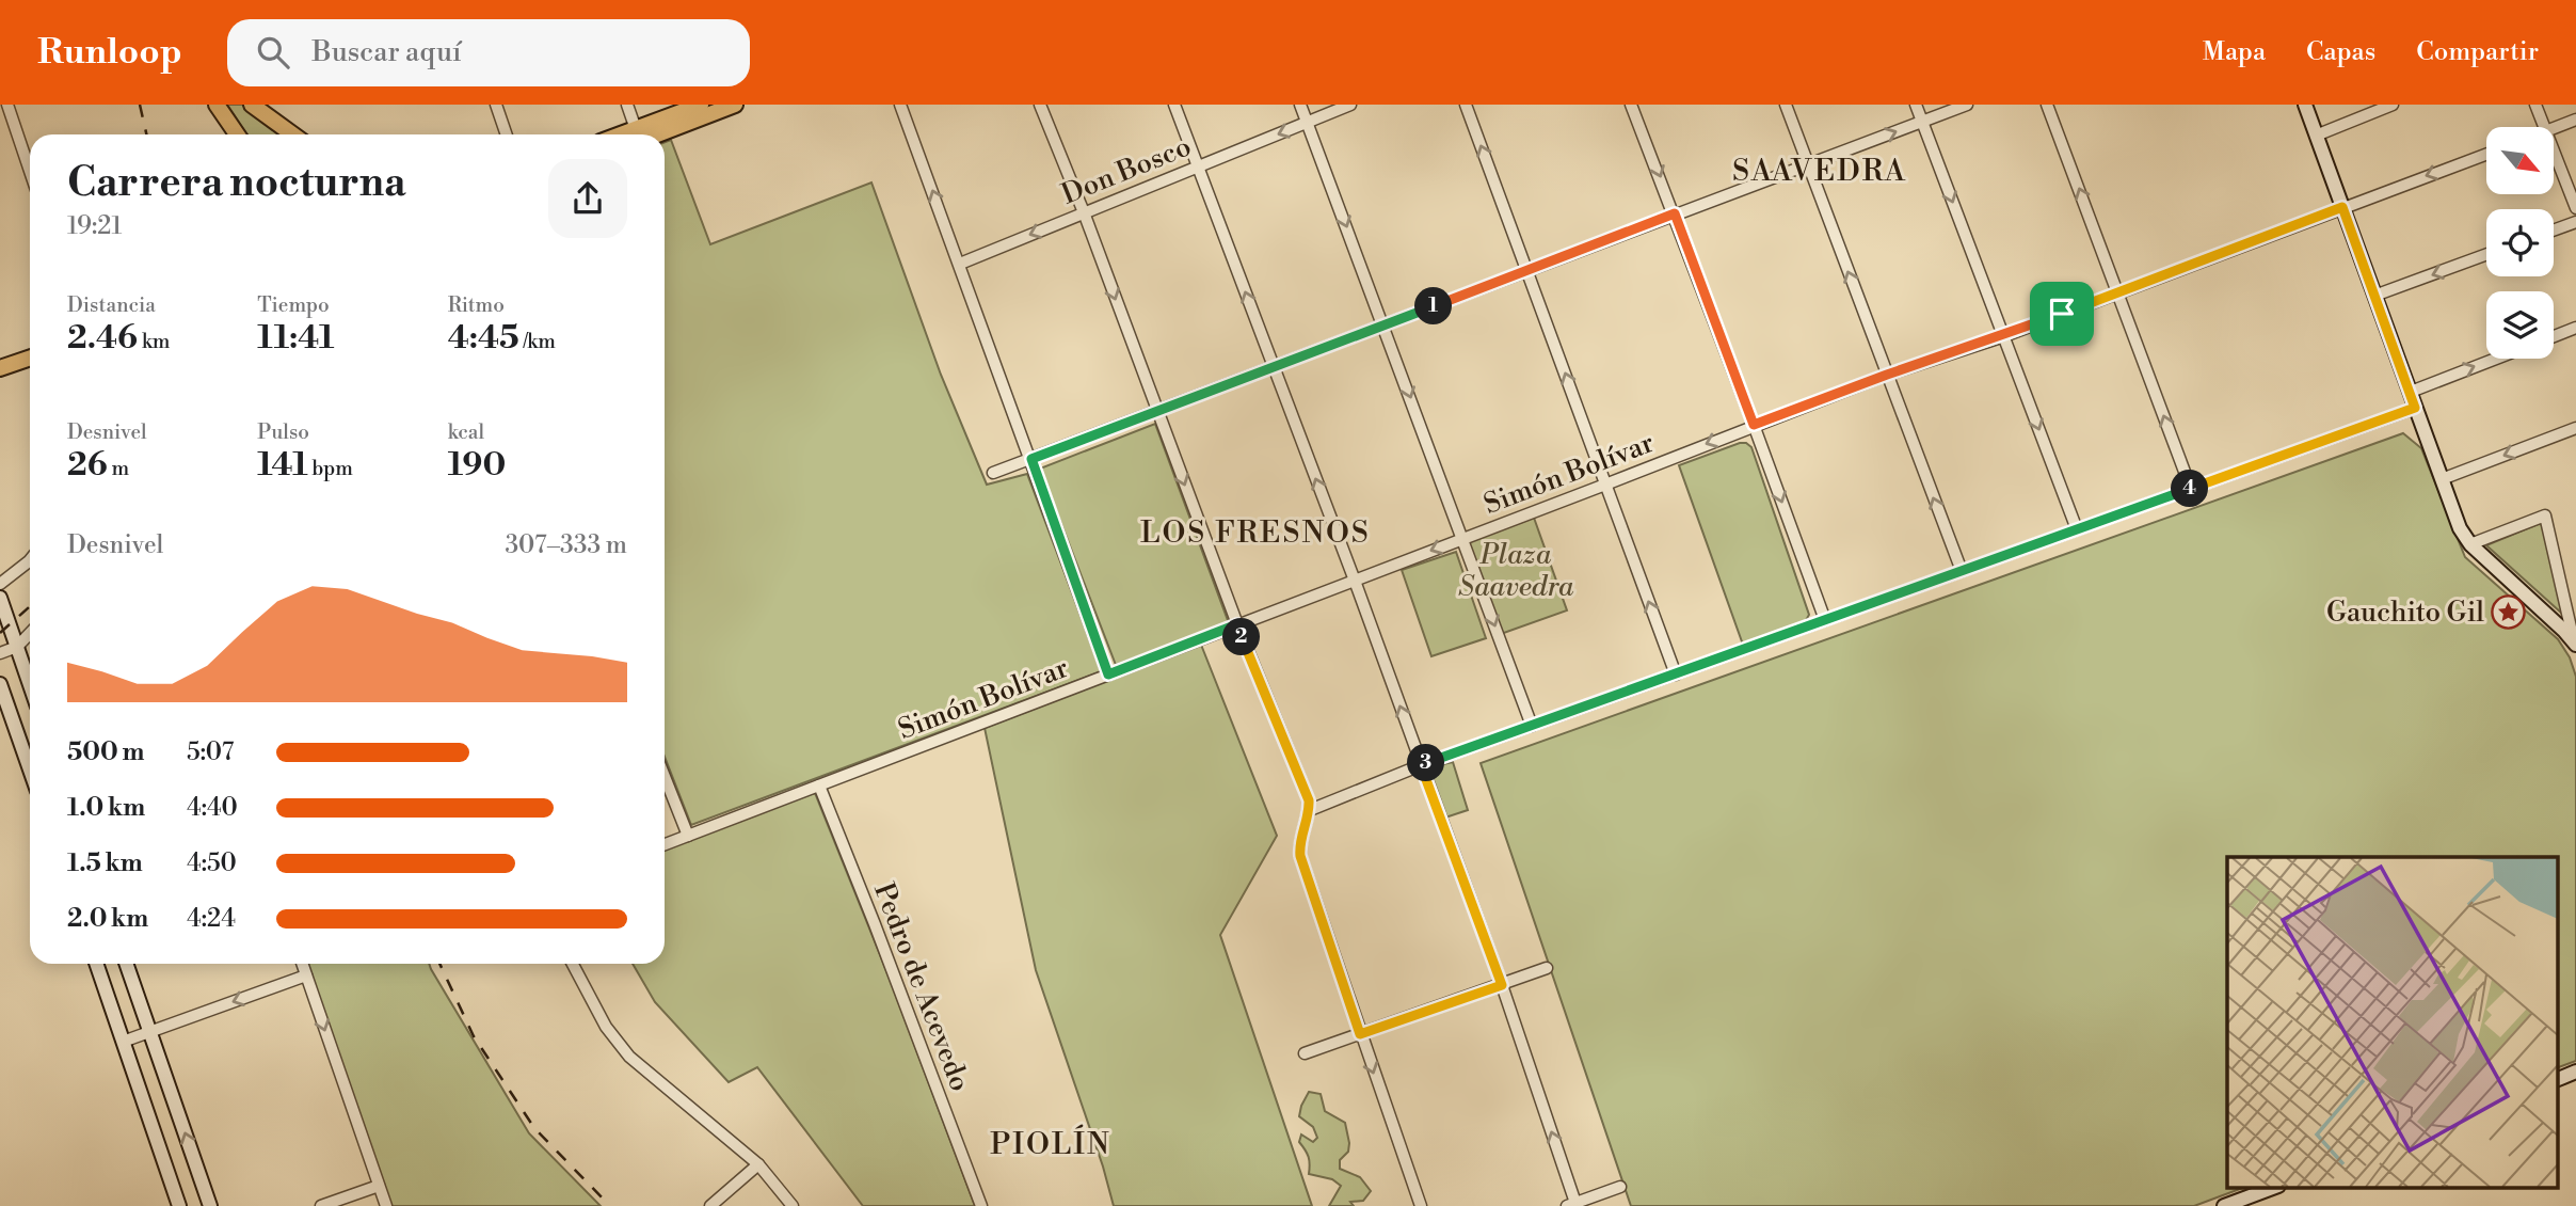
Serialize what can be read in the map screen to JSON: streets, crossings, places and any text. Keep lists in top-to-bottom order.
{
  "streets": {
    "street": ["Don Bosco", "Simón Bolívar", "Pedro de Acevedo"]
  },
  "crossings": [
    ["Simón Bolívar", "Pedro de Acevedo"]
  ],
  "one_way": ["Don Bosco"],
  "districts": ["SAAVEDRA", "LOS FRESNOS", "PIOLÍN"],
  "parks": ["Plaza Saavedra"],
  "places": {
    "place": ["Gauchito Gil"]
  },
  "north": "bottom right",
  "page": {
    "header": "Runloop",
    "search": "Buscar aquí",
    "nav": ["Mapa", "Capas", "Compartir"],
    "heading": ["Carrera nocturna", "19:21"],
    "stats": [
      ["Distancia", "2.46 km"],
      ["Tiempo", "11:41"],
      ["Ritmo", "4:45 /km"],
      ["Desnivel", "26 m"],
      ["Pulso", "141 bpm"],
      ["kcal", "190"]
    ],
    "pins": [
      "1",
      "4",
      "2",
      "3"
    ],
    "chart": ["Desnivel", "307–333 m"],
    "list": [
      {
        "name": "500 m",
        "note": "5:07"
      },
      {
        "name": "1.0 km",
        "note": "4:40"
      },
      {
        "name": "1.5 km",
        "note": "4:50"
      },
      {
        "name": "2.0 km",
        "note": "4:24"
      }
    ]
  }
}
